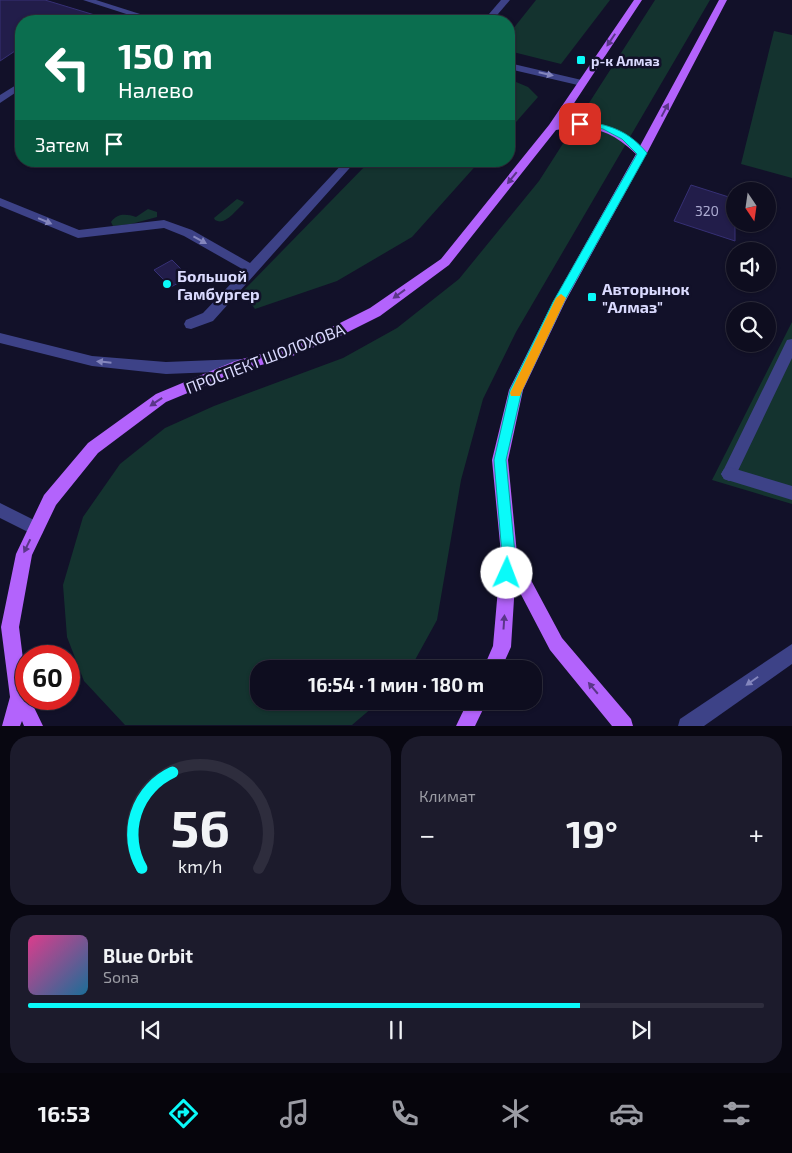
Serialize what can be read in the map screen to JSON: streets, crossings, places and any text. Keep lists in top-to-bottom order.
{
  "streets": {
    "main road": ["ПРОСПЕКТ ШОЛОХОВА"]
  },
  "one_way": ["ПРОСПЕКТ ШОЛОХОВА"],
  "places": {
    "transit": ["р-к Алмаз", "Авторынок \"Алмаз\""],
    "other": ["Большой Гамбургер"]
  },
  "house_numbers": ["320"],
  "north": "bottom",
  "page": {
    "turn": ["150 m", "Налево"],
    "then": "Затем",
    "limit": "60",
    "trip": "16:54 · 1 мин · 180 m",
    "tile": "Климат",
    "heat": ["−", "19°", "+"],
    "song": ["Blue Orbit", "Sona"],
    "tabs": "16:53",
    "gauge": ["56", "km/h"]
  }
}
